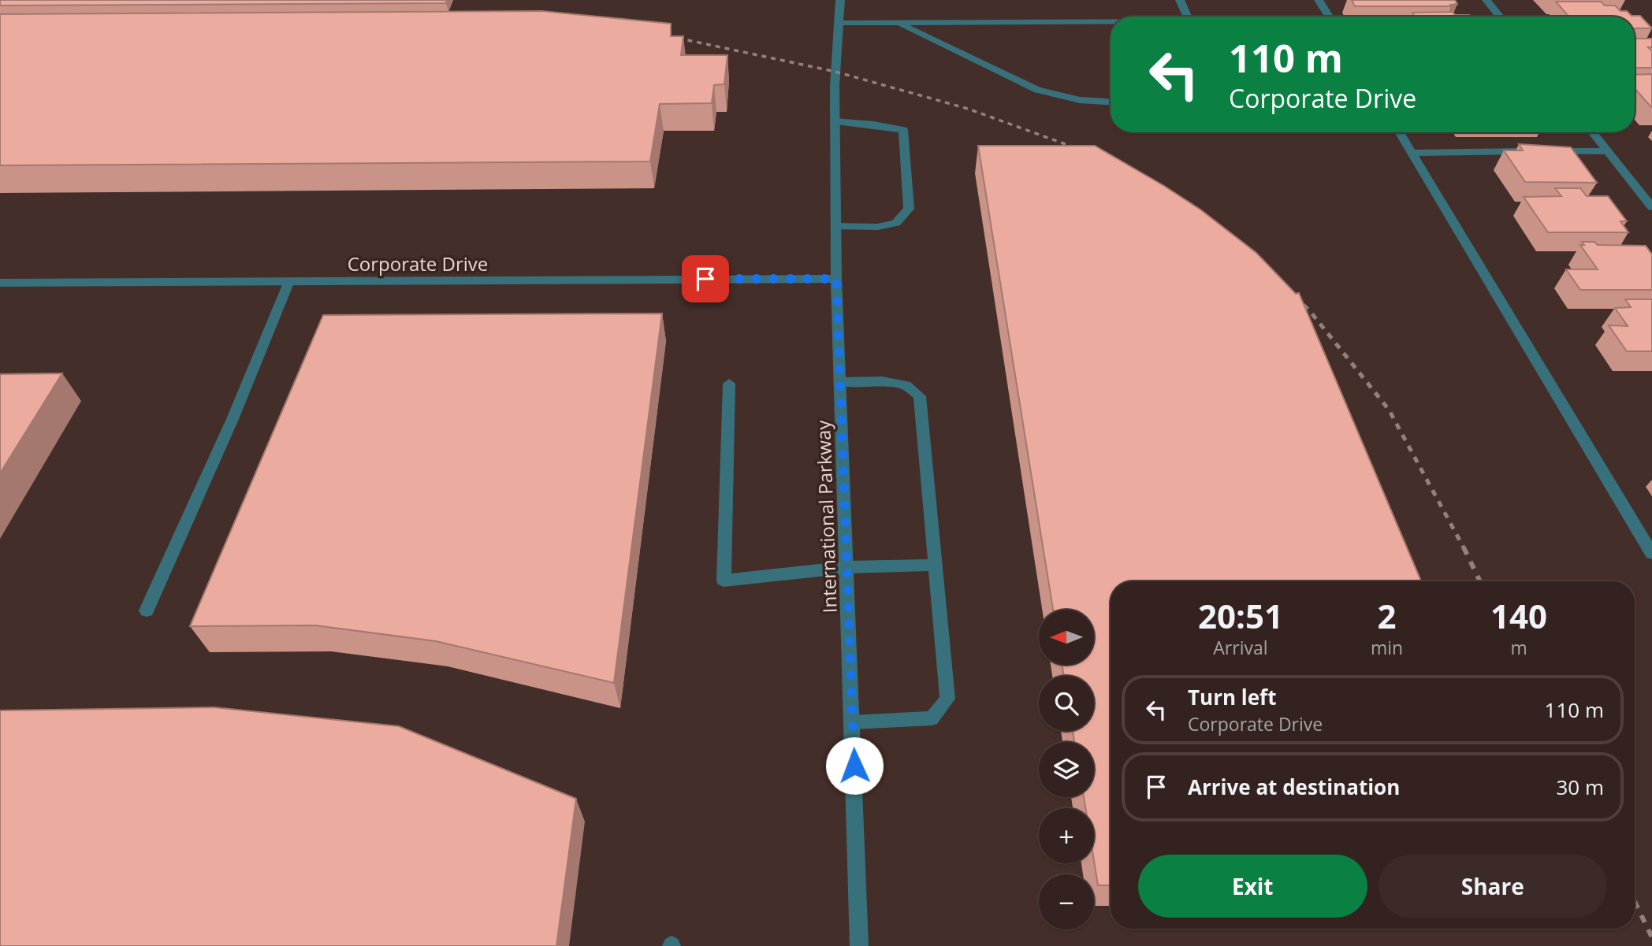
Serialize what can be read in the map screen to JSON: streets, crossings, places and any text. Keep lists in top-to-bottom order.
{
  "streets": {
    "street": ["Corporate Drive", "International Parkway"]
  },
  "crossings": [
    ["Corporate Drive", "International Parkway"]
  ],
  "north": "left",
  "page": {
    "turn": ["110 m", "Corporate Drive"],
    "eta": [
      "20:51",
      "Arrival",
      "2",
      "min",
      "140",
      "m"
    ],
    "map_buttons": ["+", "−"],
    "list": [
      {
        "name": "Turn left",
        "note": "Corporate Drive",
        "value": "110 m"
      },
      {
        "name": "Arrive at destination",
        "value": "30 m"
      }
    ],
    "buttons": ["Exit", "Share"]
  }
}
